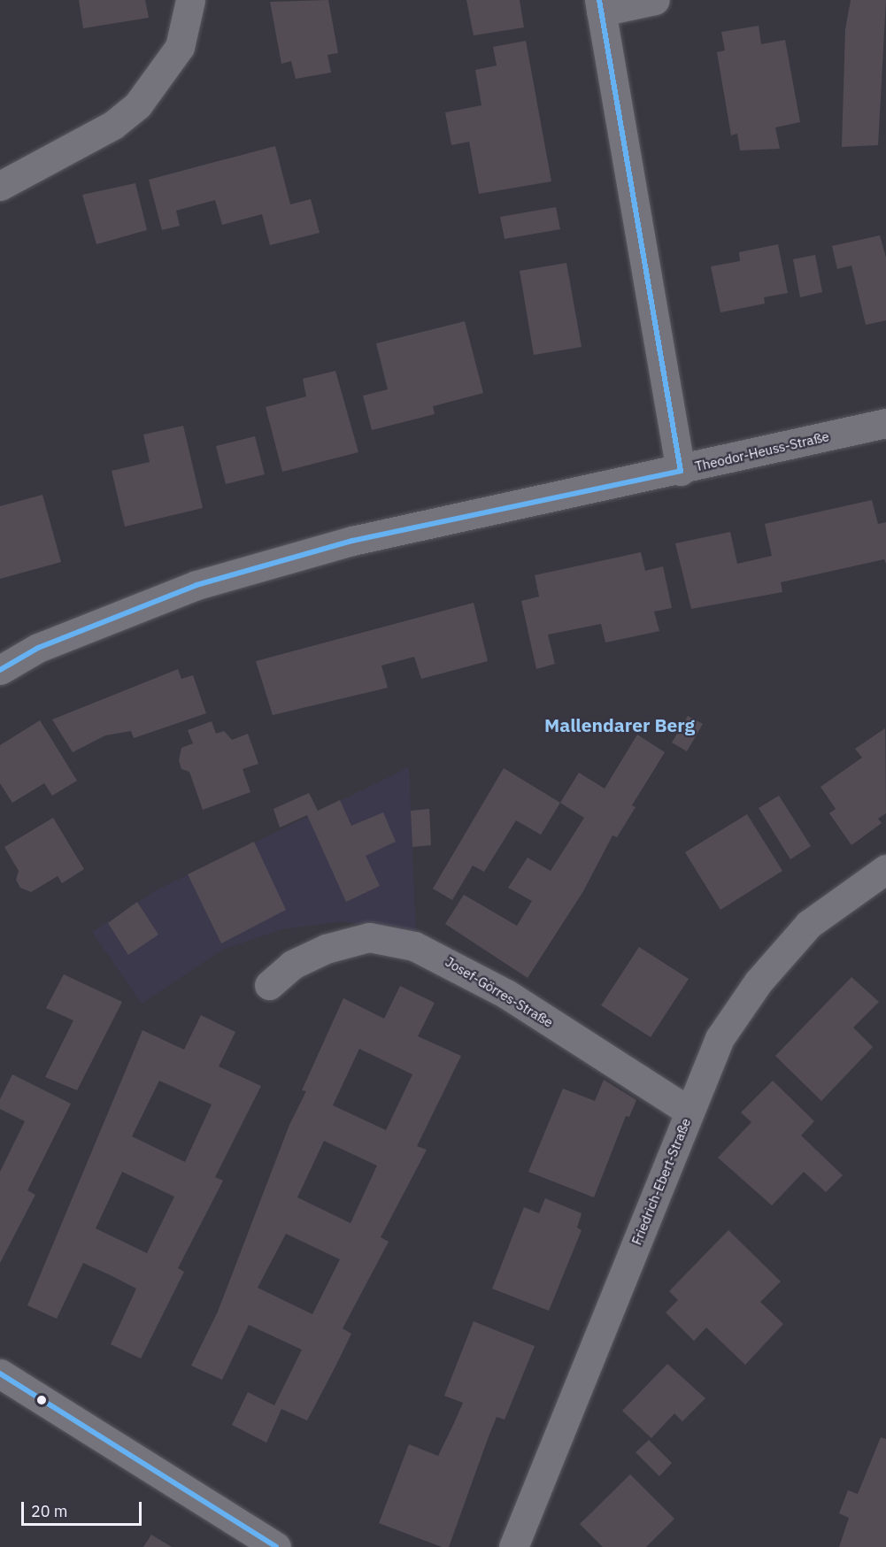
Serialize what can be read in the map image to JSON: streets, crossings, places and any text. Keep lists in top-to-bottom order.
{
  "streets": {
    "street": ["Theodor-Heuss-Straße", "Josef-Görres-Straße", "Friedrich-Ebert-Straße"]
  },
  "crossings": [
    ["Josef-Görres-Straße", "Friedrich-Ebert-Straße"]
  ],
  "districts": ["Mallendarer Berg"],
  "scale_bar": "20 m"
}
